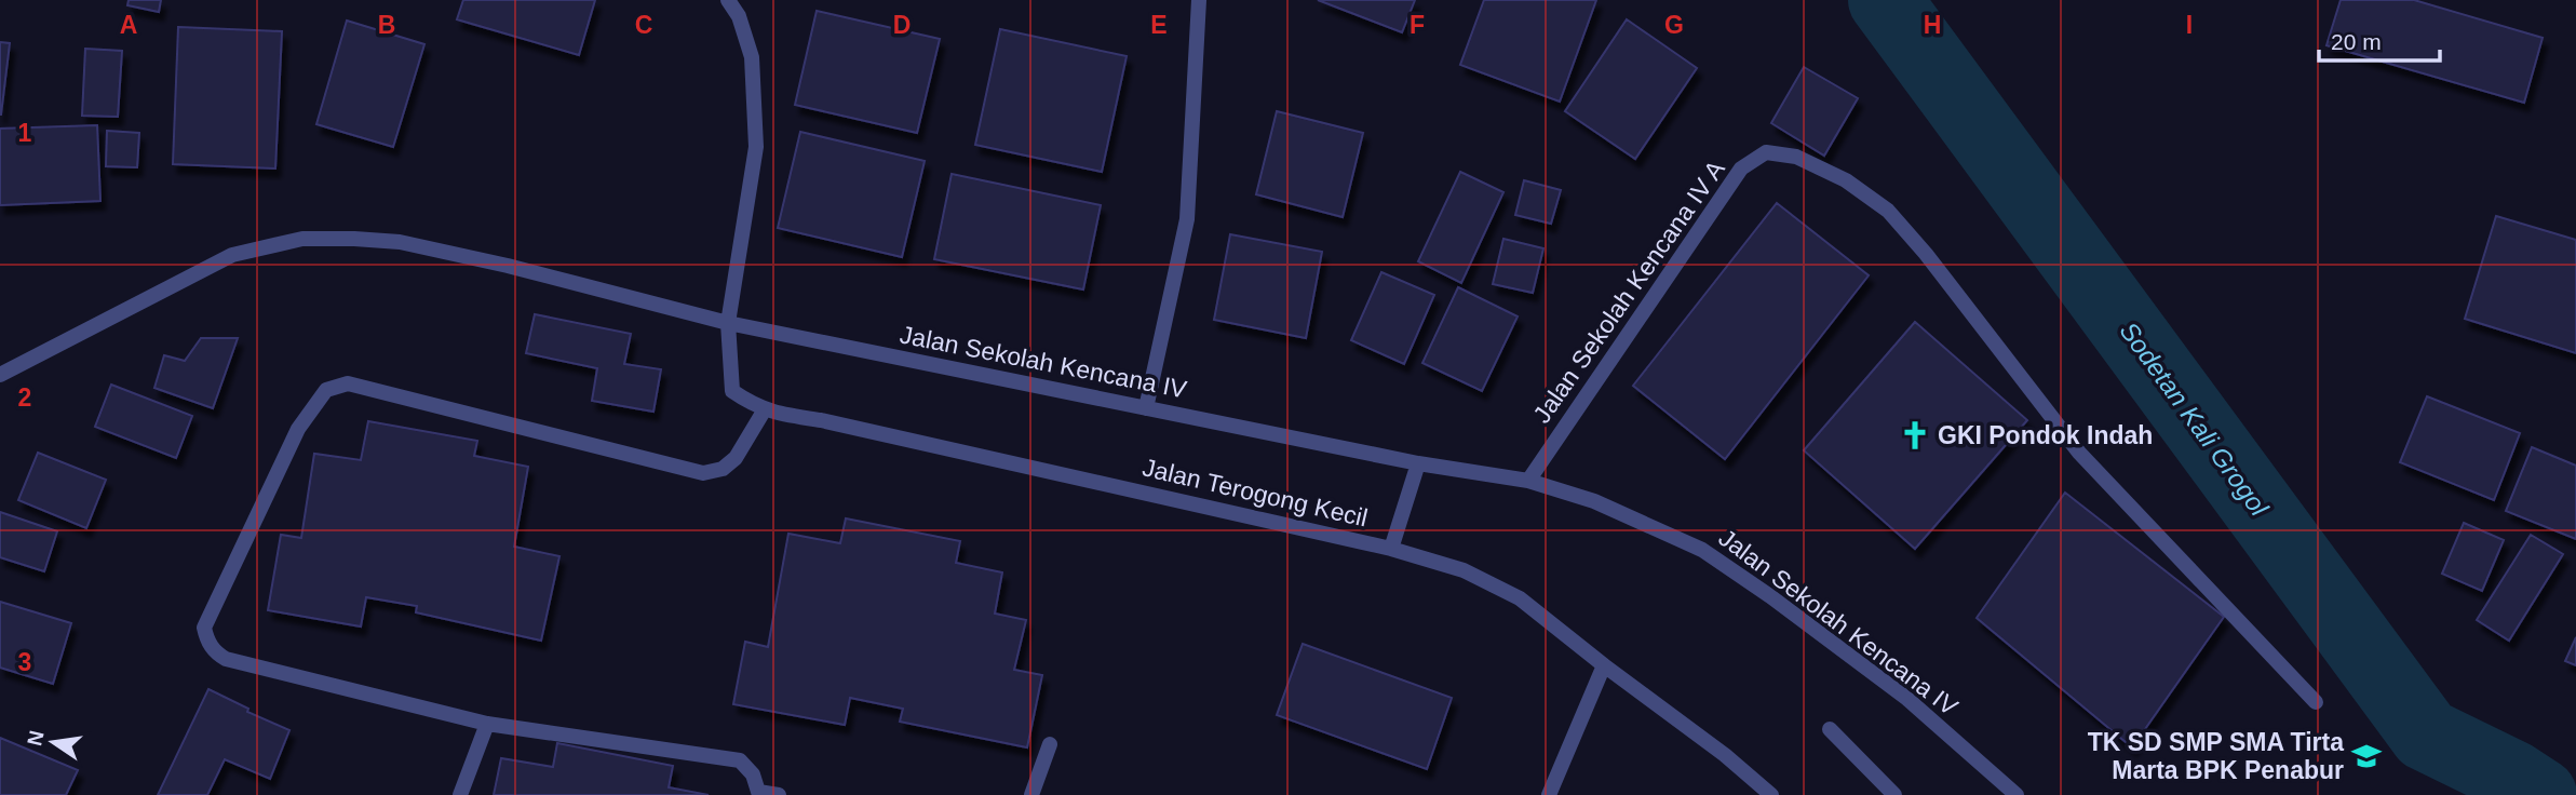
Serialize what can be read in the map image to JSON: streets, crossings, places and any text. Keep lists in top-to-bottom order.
{
  "streets": {
    "street": ["Jalan Sekolah Kencana IV A", "Jalan Sekolah Kencana IV", "Jalan Terogong Kecil"]
  },
  "crossings": [
    ["Jalan Sekolah Kencana IV A", "Jalan Sekolah Kencana IV"],
    ["Jalan Sekolah Kencana IV", "Jalan Terogong Kecil"]
  ],
  "water": ["Sodetan Kali Grogol"],
  "places": {
    "church": ["GKI Pondok Indah"],
    "school or university": ["TK SD SMP SMA Tirta Marta BPK Penabur"]
  },
  "scale_bar": "20 m",
  "north": "left",
  "grid": {
    "columns": [
      "A",
      "B",
      "C",
      "D",
      "E",
      "F",
      "G",
      "H",
      "I"
    ],
    "rows": ["1", "2", "3"]
  }
}
